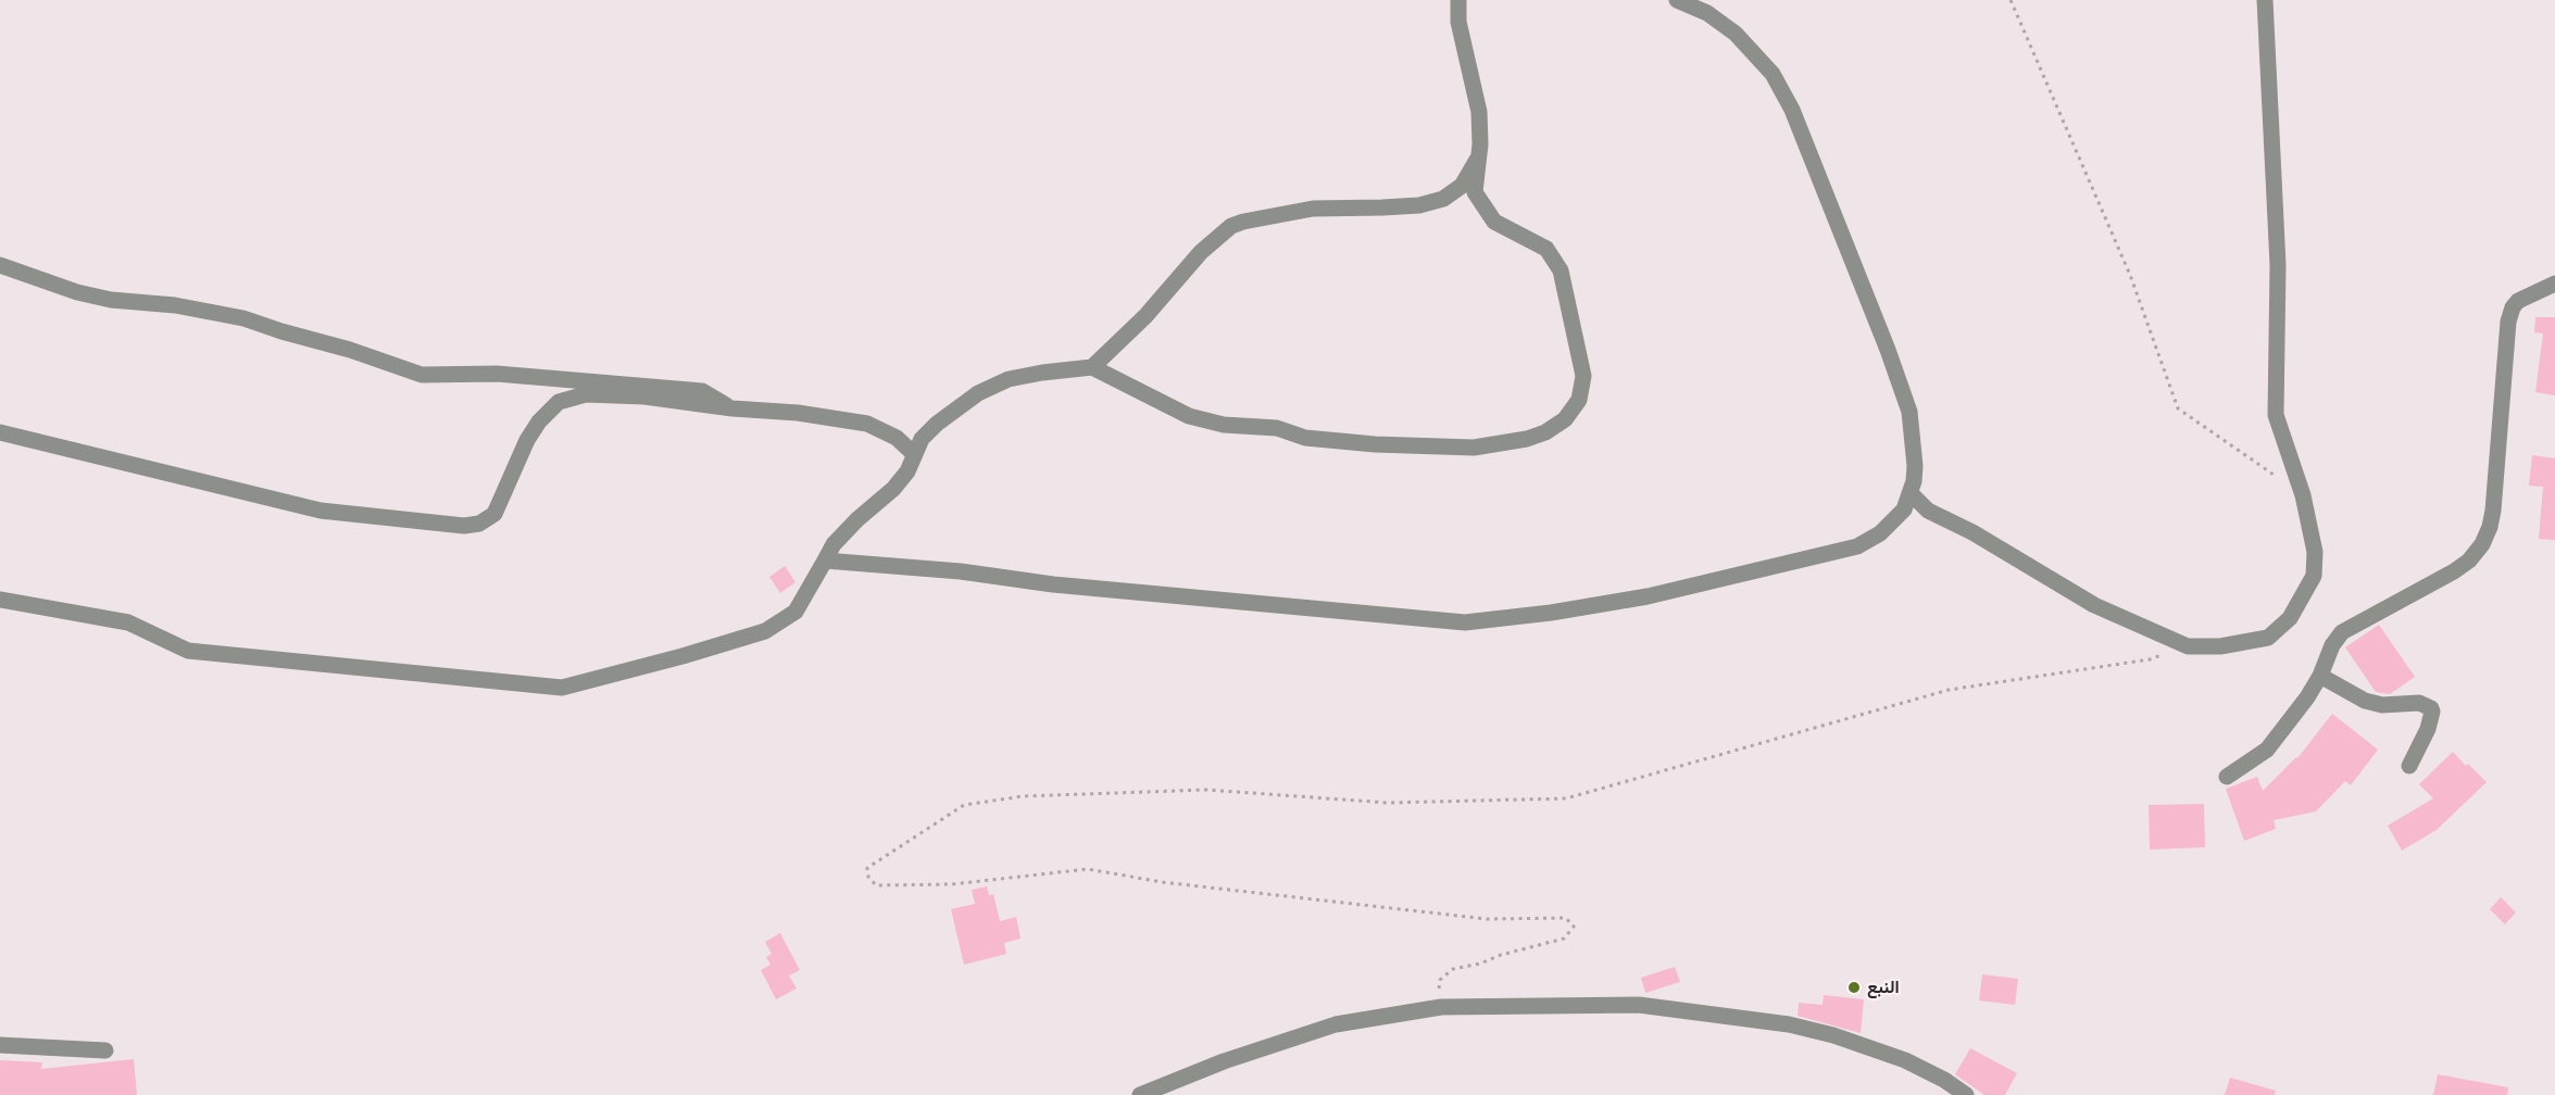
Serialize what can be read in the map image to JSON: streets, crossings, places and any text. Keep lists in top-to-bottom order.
{
  "places": ["النبع"]
}
